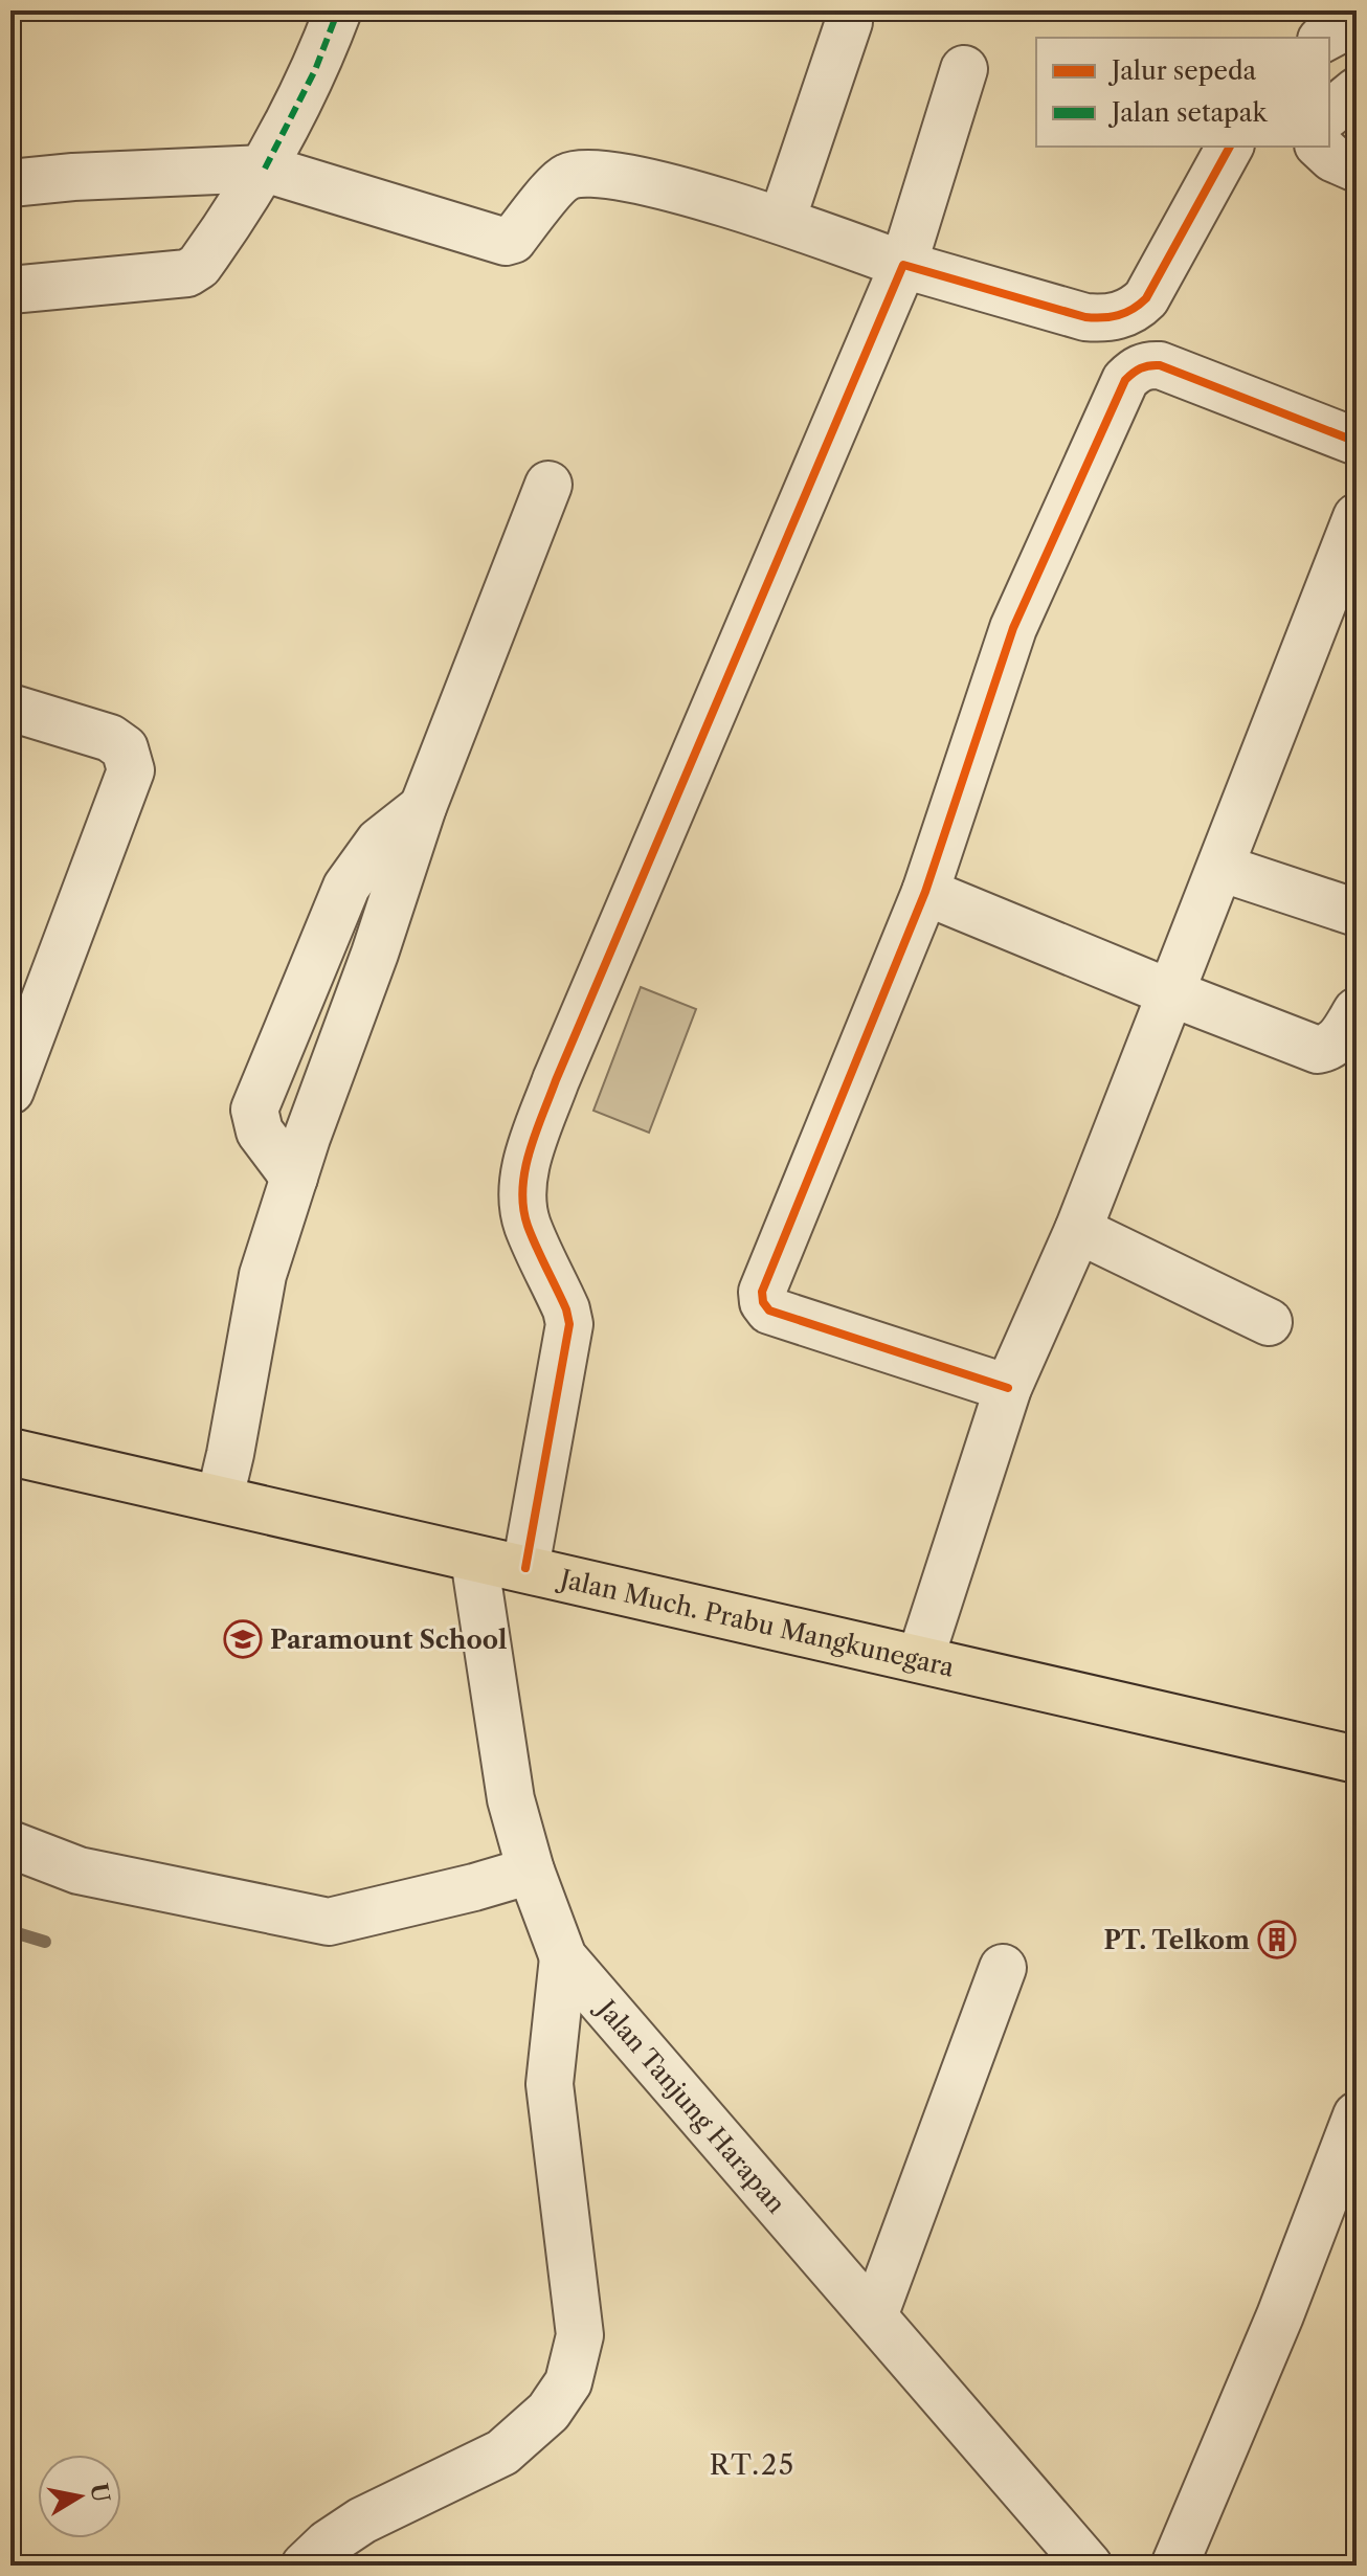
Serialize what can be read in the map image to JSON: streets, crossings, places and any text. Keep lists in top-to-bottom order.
{
  "streets": {
    "main road": ["Jalan Much. Prabu Mangkunegara"],
    "street": ["Jalan Tanjung Harapan"]
  },
  "crossings": [
    ["Jalan Much. Prabu Mangkunegara", "Jalan Tanjung Harapan"]
  ],
  "districts": ["RT.25"],
  "places": {
    "school or university": ["Paramount School"],
    "building": ["PT. Telkom"]
  },
  "legend": ["Jalur sepeda", "Jalan setapak"],
  "north": "right"
}
